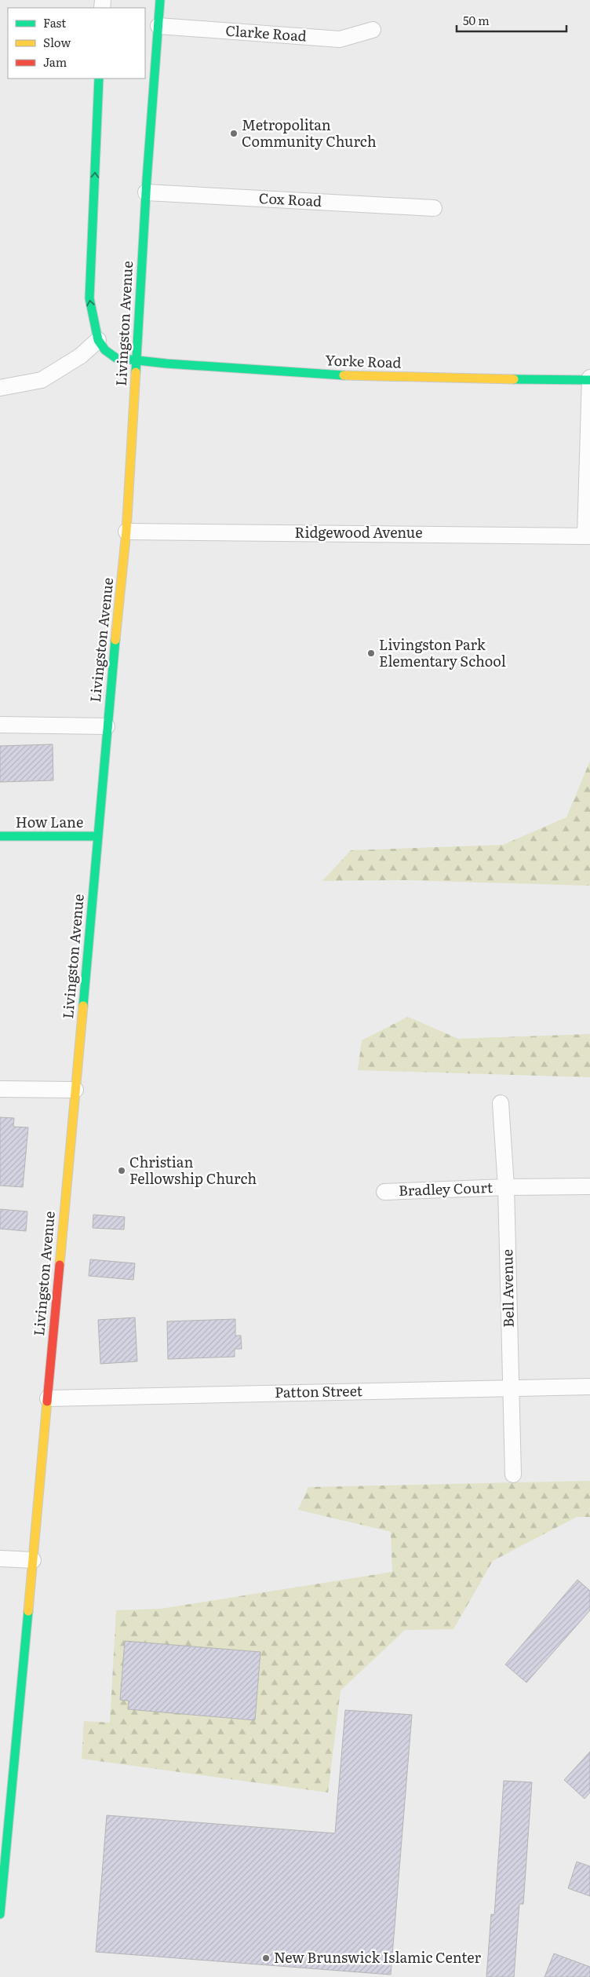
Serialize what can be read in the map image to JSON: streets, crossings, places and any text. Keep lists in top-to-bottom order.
{
  "streets": {
    "main road": ["Livingston Avenue", "Yorke Road", "How Lane"],
    "street": [
      "Clarke Road",
      "Cox Road",
      "Ridgewood Avenue",
      "Bradley Court",
      "Bell Avenue",
      "Patton Street"
    ]
  },
  "crossings": [
    ["Clarke Road", "Livingston Avenue"],
    ["Cox Road", "Livingston Avenue"],
    ["Livingston Avenue", "Yorke Road"],
    ["Livingston Avenue", "Ridgewood Avenue"],
    ["Livingston Avenue", "How Lane"],
    ["Livingston Avenue", "Patton Street"],
    ["Bradley Court", "Bell Avenue"],
    ["Bell Avenue", "Patton Street"]
  ],
  "places": [
    "Metropolitan Community Church",
    "Livingston Park Elementary School",
    "Christian Fellowship Church",
    "New Brunswick Islamic Center"
  ],
  "legend": ["Fast", "Slow", "Jam"],
  "scale_bar": "50 m"
}
